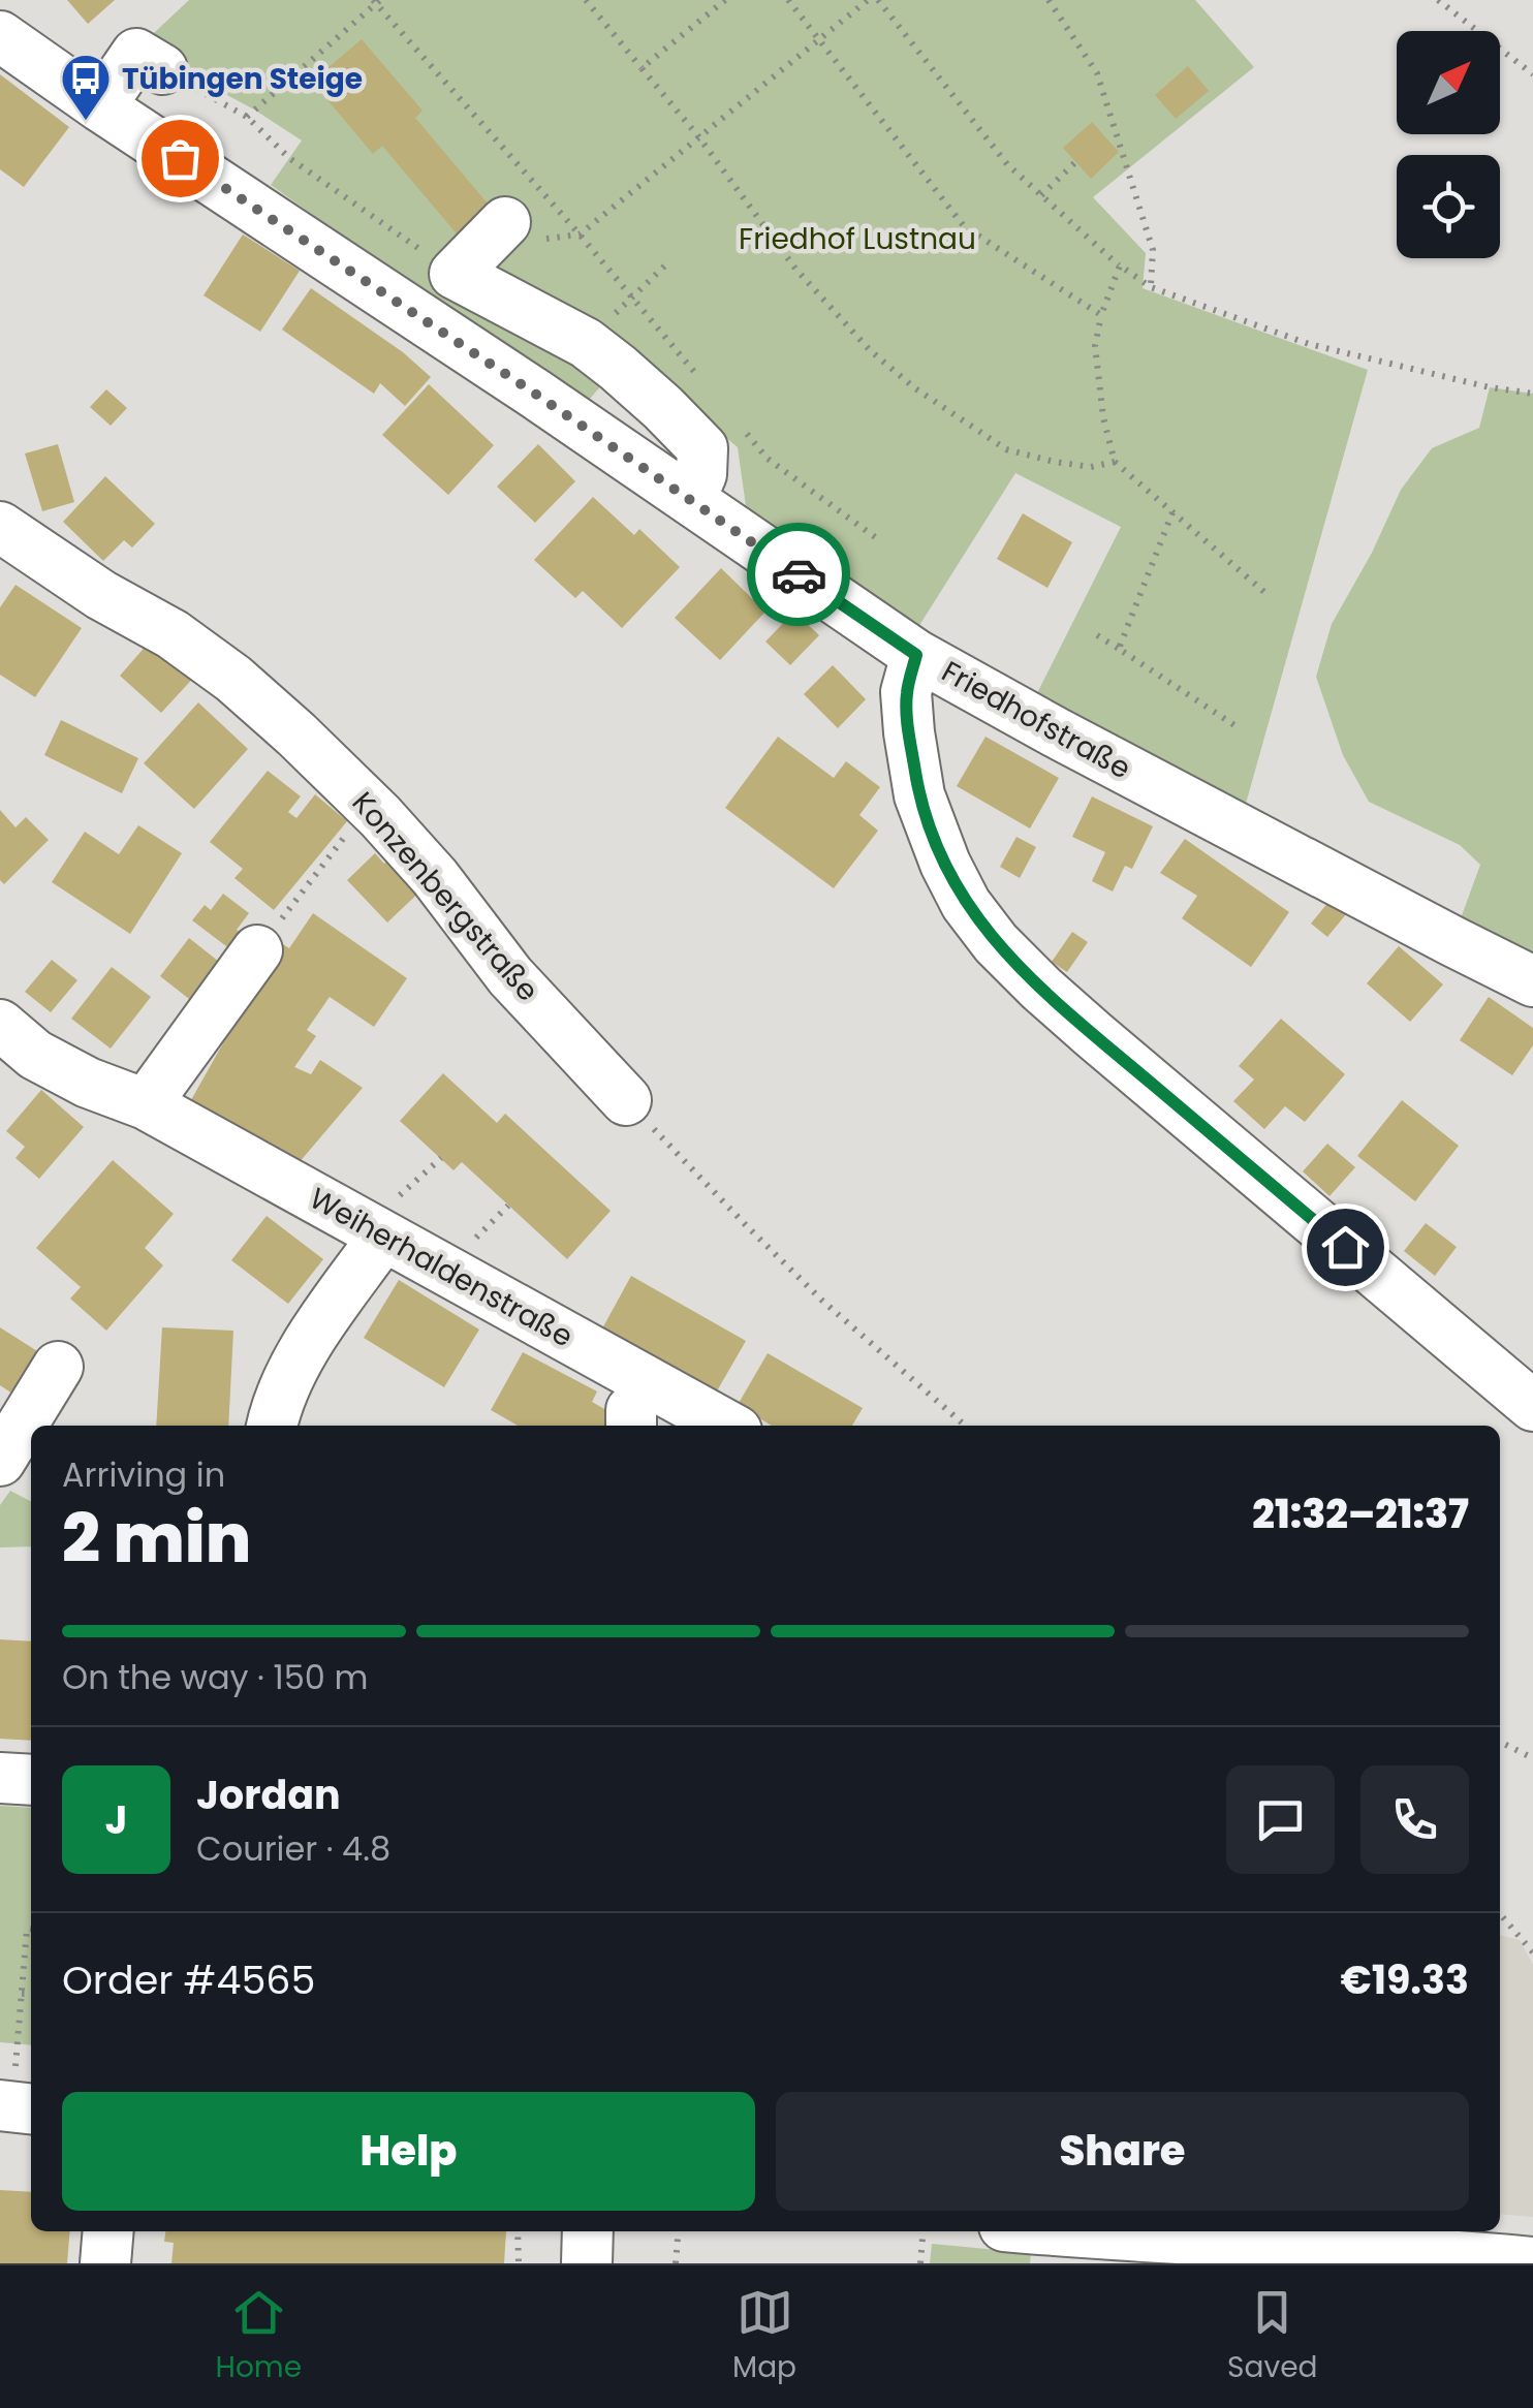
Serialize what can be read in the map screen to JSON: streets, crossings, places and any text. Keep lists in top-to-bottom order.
{
  "streets": {
    "street": ["Friedhofstraße", "Konzenbergstraße", "Weiherhaldenstraße"]
  },
  "parks": ["Friedhof Lustnau"],
  "places": {
    "bus stop": ["Tübingen Steige"]
  },
  "north": "top right",
  "page": {
    "heading": ["2 min", "Arriving in", "21:32–21:37"],
    "panel": [
      "Jordan",
      "Courier · 4.8",
      "Order #4565",
      "€19.33"
    ],
    "bar": "On the way · 150 m",
    "round": "J",
    "buttons": ["Help", "Share"],
    "tabs": ["Home", "Map", "Saved"]
  }
}
